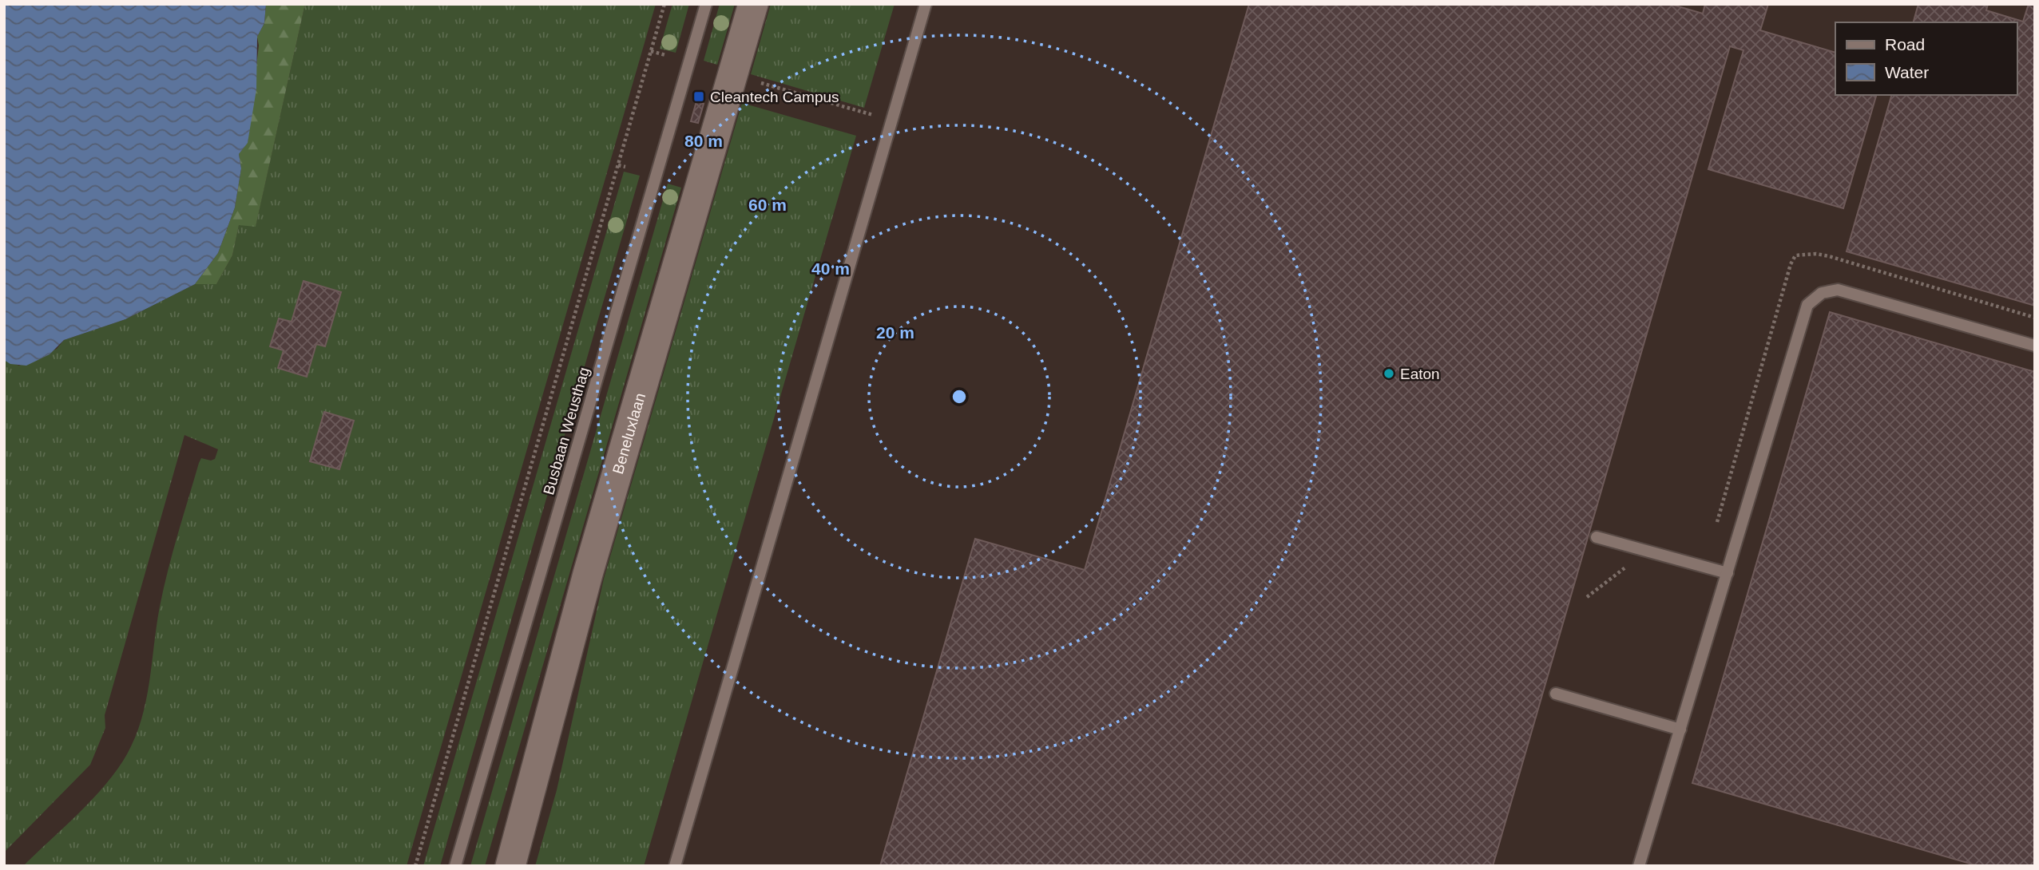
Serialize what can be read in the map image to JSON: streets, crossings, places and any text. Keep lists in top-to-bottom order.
{
  "streets": {
    "street": ["Beneluxlaan"],
    "lane": ["Busbaan Weusthag"]
  },
  "places": {
    "transit": ["Cleantech Campus"],
    "other": ["Eaton"]
  },
  "legend": ["Road", "Water"],
  "rings": [
    "80 m",
    "60 m",
    "40 m",
    "20 m"
  ]
}
